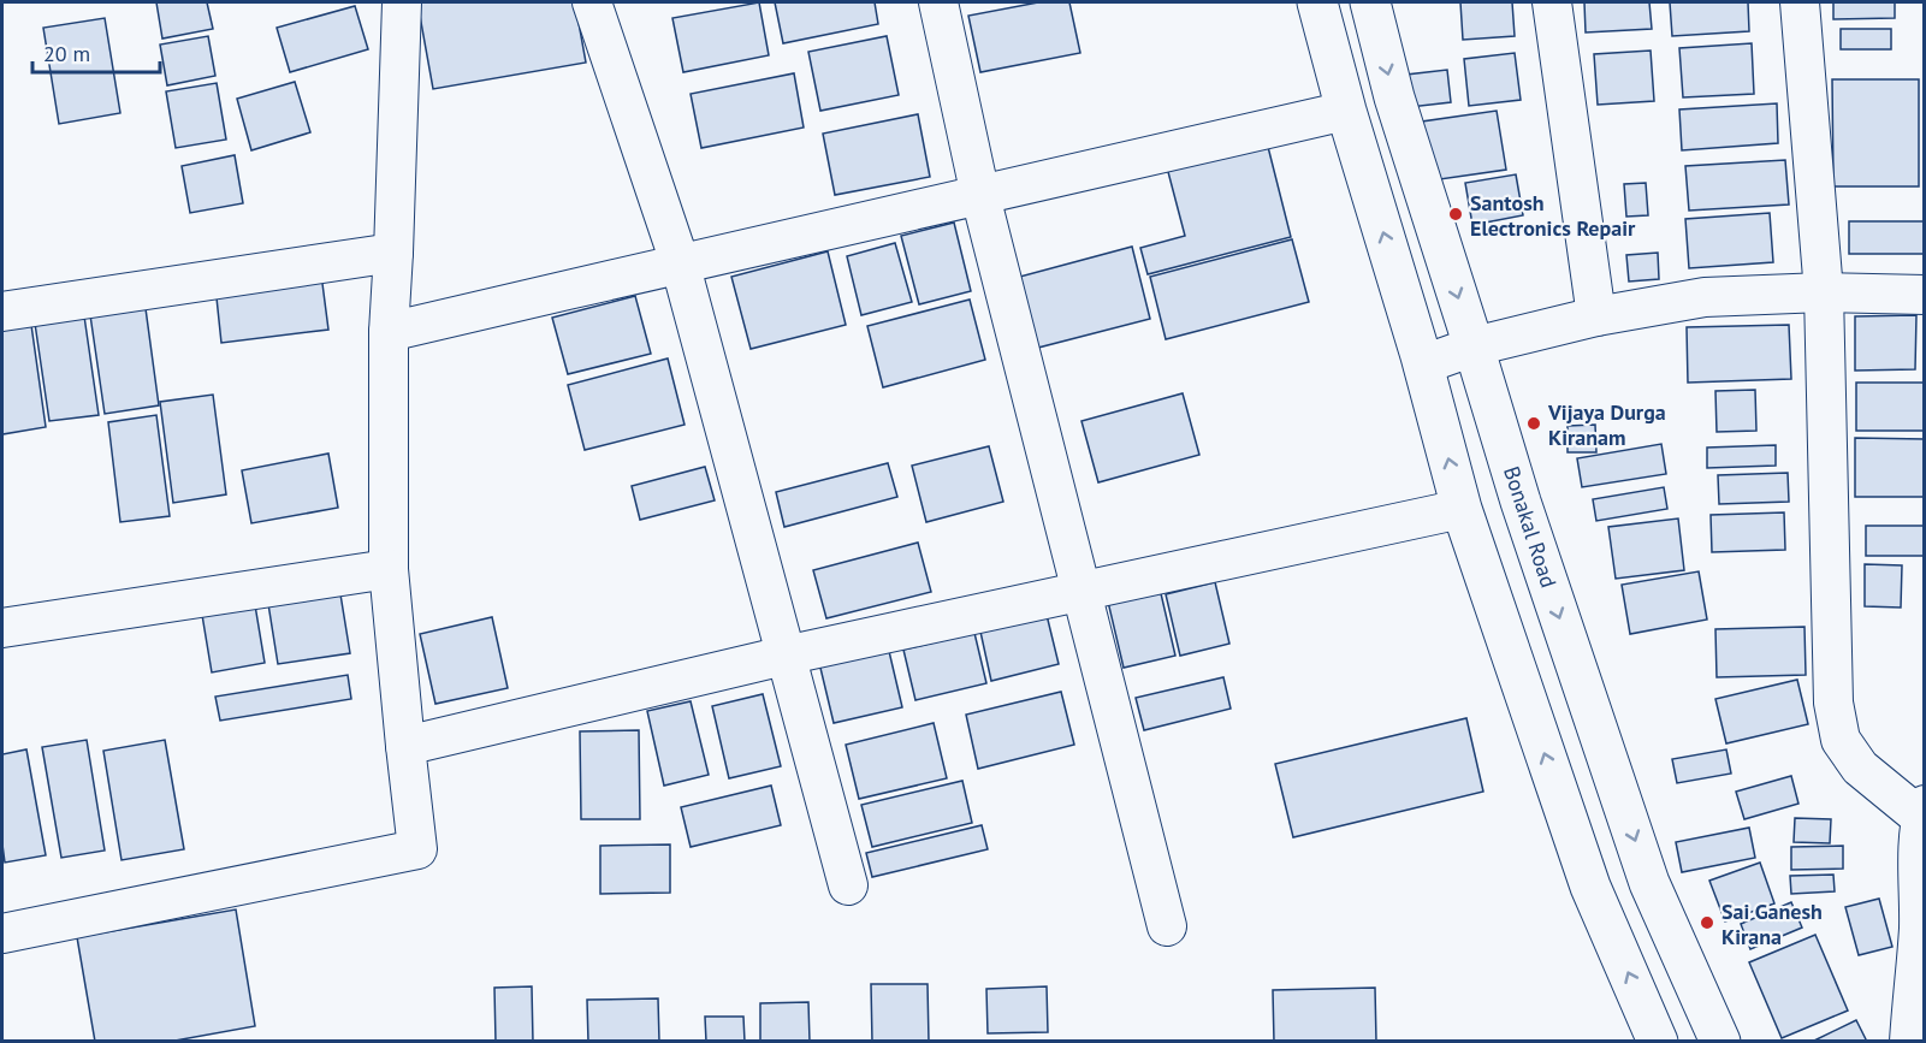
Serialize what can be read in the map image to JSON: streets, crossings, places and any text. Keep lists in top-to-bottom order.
{
  "streets": {
    "main road": ["Bonakal Road"]
  },
  "places": ["Santosh Electronics Repair", "Vijaya Durga Kiranam", "Sai Ganesh Kirana"],
  "scale_bar": "20 m"
}
